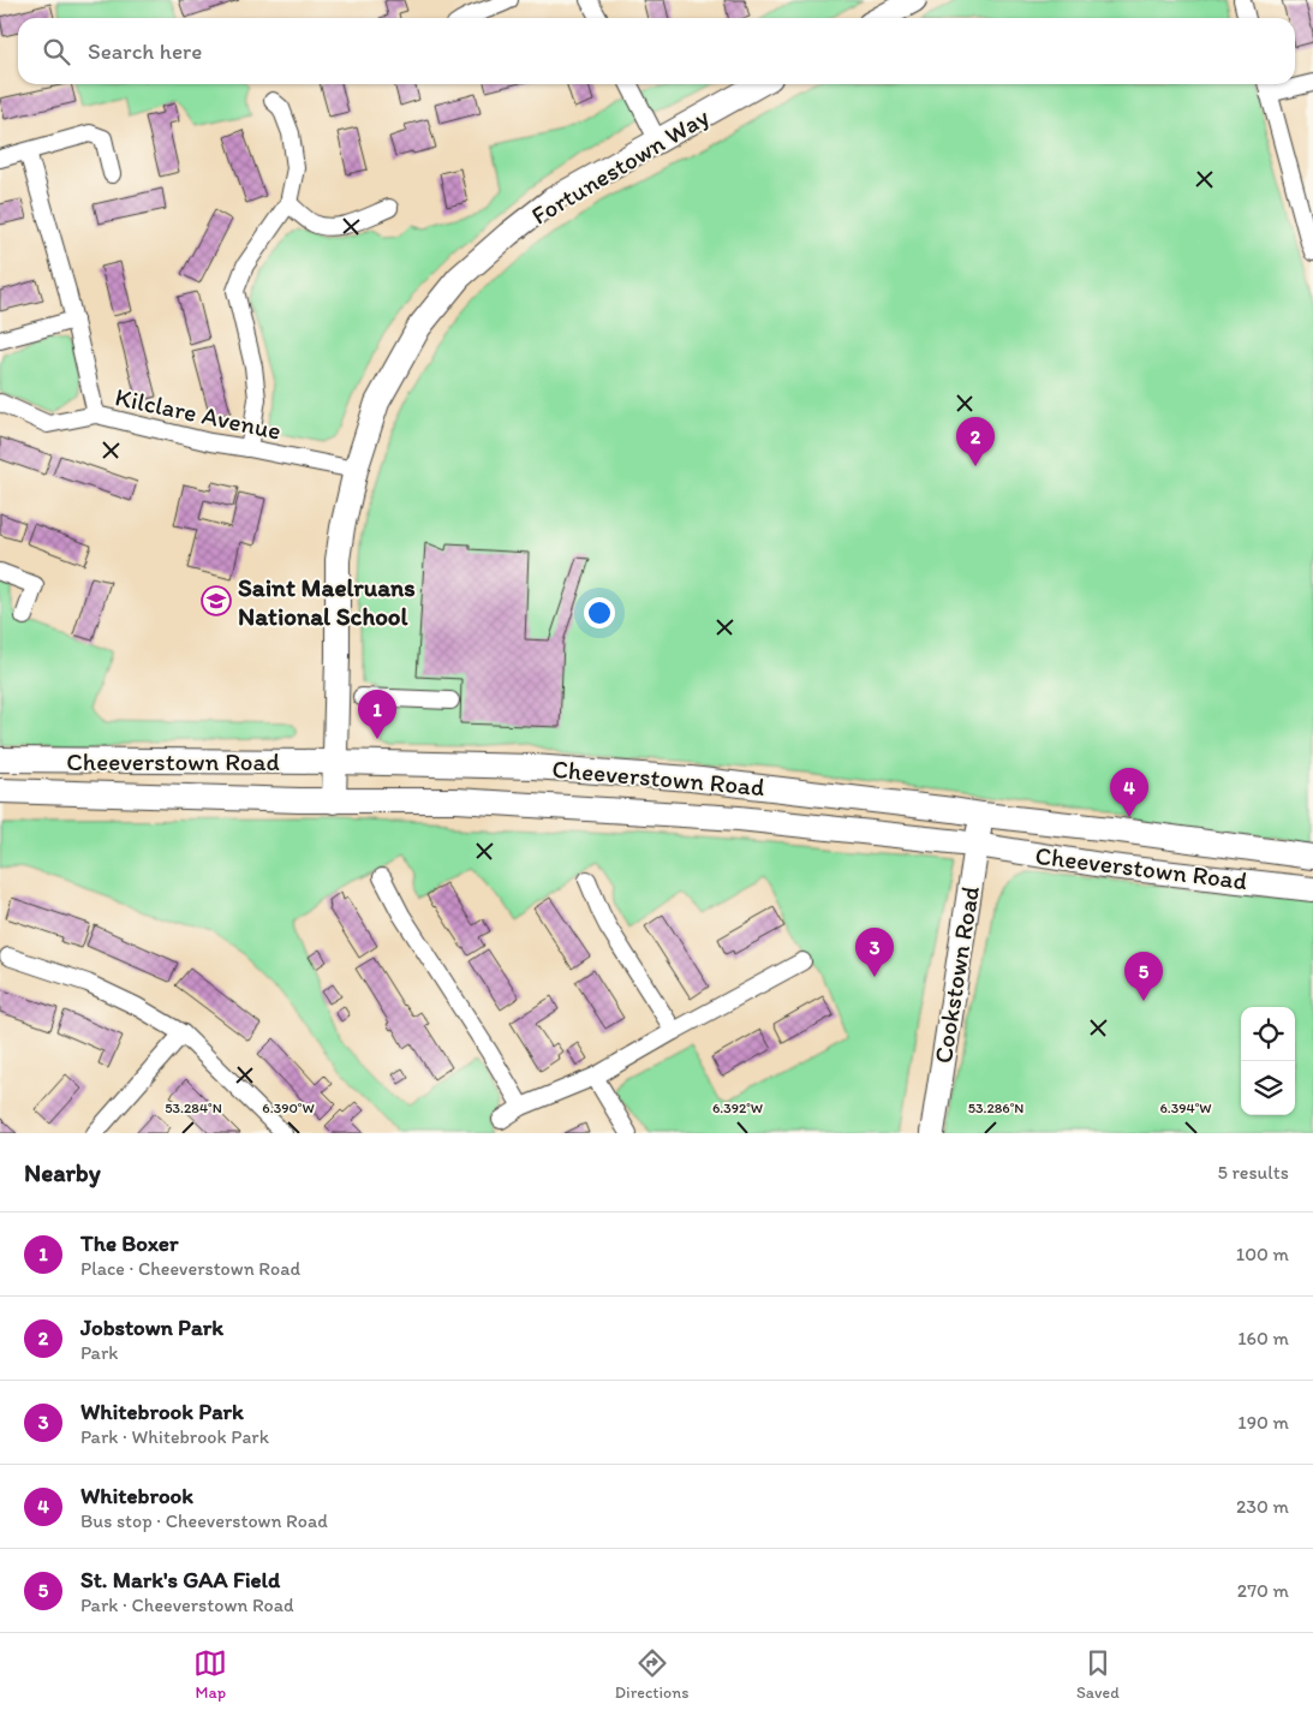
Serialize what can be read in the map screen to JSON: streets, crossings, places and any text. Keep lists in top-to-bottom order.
{
  "streets": {
    "main road": ["Fortunestown Way", "Cheeverstown Road", "Cookstown Road"],
    "street": ["Kilclare Avenue"]
  },
  "crossings": [
    ["Fortunestown Way", "Kilclare Avenue"],
    ["Fortunestown Way", "Cheeverstown Road"],
    ["Cheeverstown Road", "Cookstown Road"]
  ],
  "places": {
    "school or university": ["Saint Maelruans National School"]
  },
  "page": {
    "search": "Search here",
    "pins": [
      "2",
      "1",
      "4",
      "3",
      "5"
    ],
    "heading": ["Nearby", "5 results"],
    "list": [
      {
        "mark": "1",
        "name": "The Boxer",
        "note": "Place · Cheeverstown Road",
        "value": "100 m"
      },
      {
        "mark": "2",
        "name": "Jobstown Park",
        "note": "Park",
        "value": "160 m"
      },
      {
        "mark": "3",
        "name": "Whitebrook Park",
        "note": "Park · Whitebrook Park",
        "value": "190 m"
      },
      {
        "mark": "4",
        "name": "Whitebrook",
        "note": "Bus stop · Cheeverstown Road",
        "value": "230 m"
      },
      {
        "mark": "5",
        "name": "St. Mark's GAA Field",
        "note": "Park · Cheeverstown Road",
        "value": "270 m"
      }
    ],
    "nav": ["Map", "Directions", "Saved"]
  },
  "coordinates": [
    "6.390°W",
    "6.392°W",
    "6.394°W",
    "53.284°N",
    "53.286°N"
  ]
}
